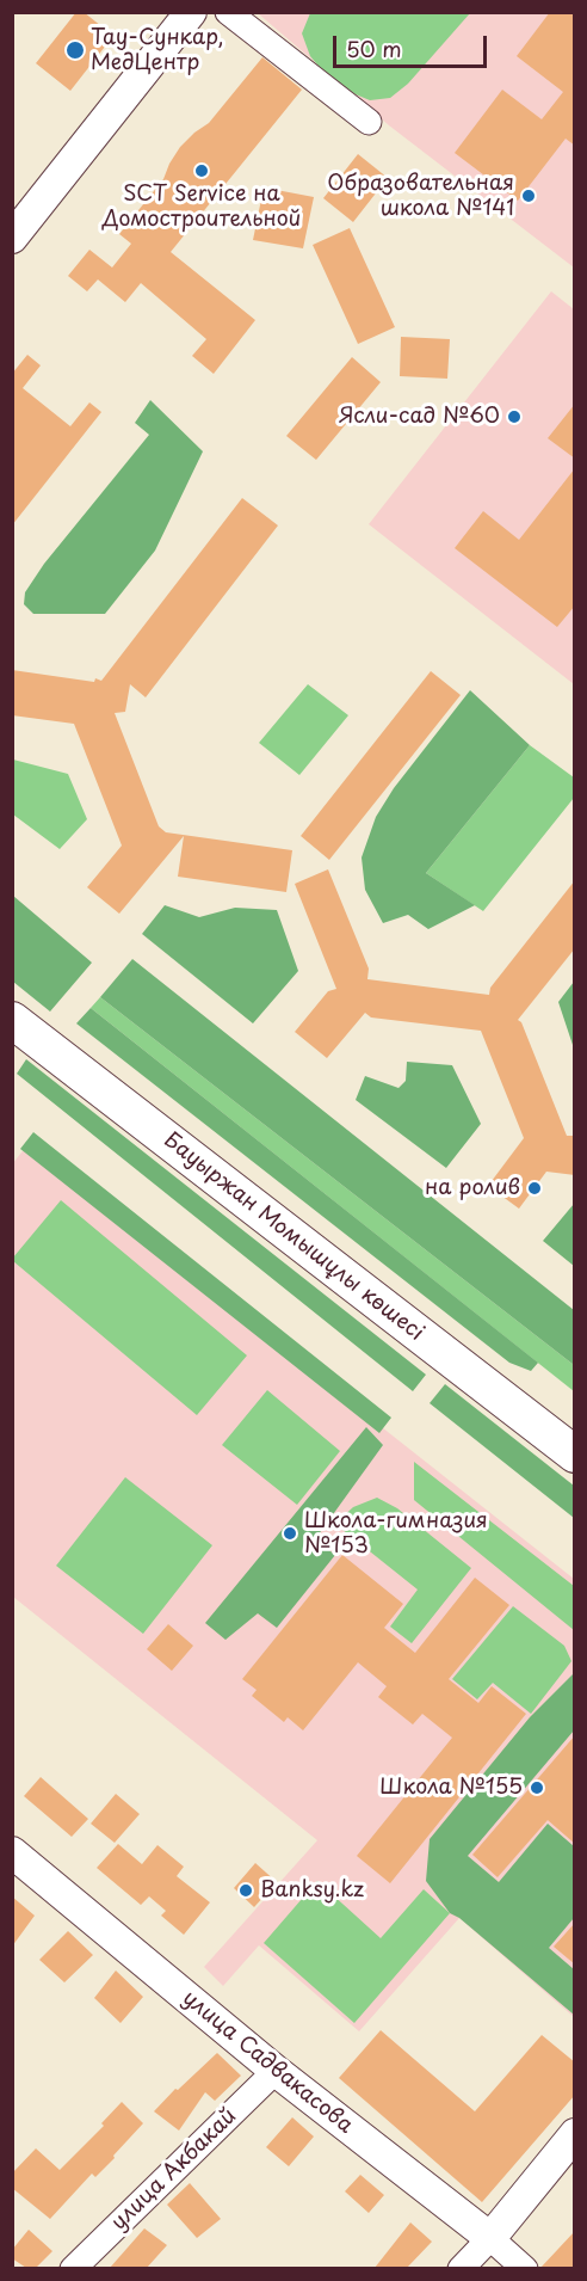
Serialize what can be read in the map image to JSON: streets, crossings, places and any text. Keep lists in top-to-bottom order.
{
  "streets": {
    "main road": ["Бауыржан Момышұлы көшесі"],
    "street": ["улица Садвакасова", "улица Акбакай"]
  },
  "crossings": [
    ["улица Садвакасова", "улица Акбакай"]
  ],
  "places": [
    "Тау-Сункар, МедЦентр",
    "SCT Service на Домостроительной",
    "Образовательная школа №141",
    "Ясли-сад №60",
    "на ролив",
    "Школа-гимназия №153",
    "Школа №155",
    "Banksy.kz"
  ],
  "scale_bar": "50 m"
}
